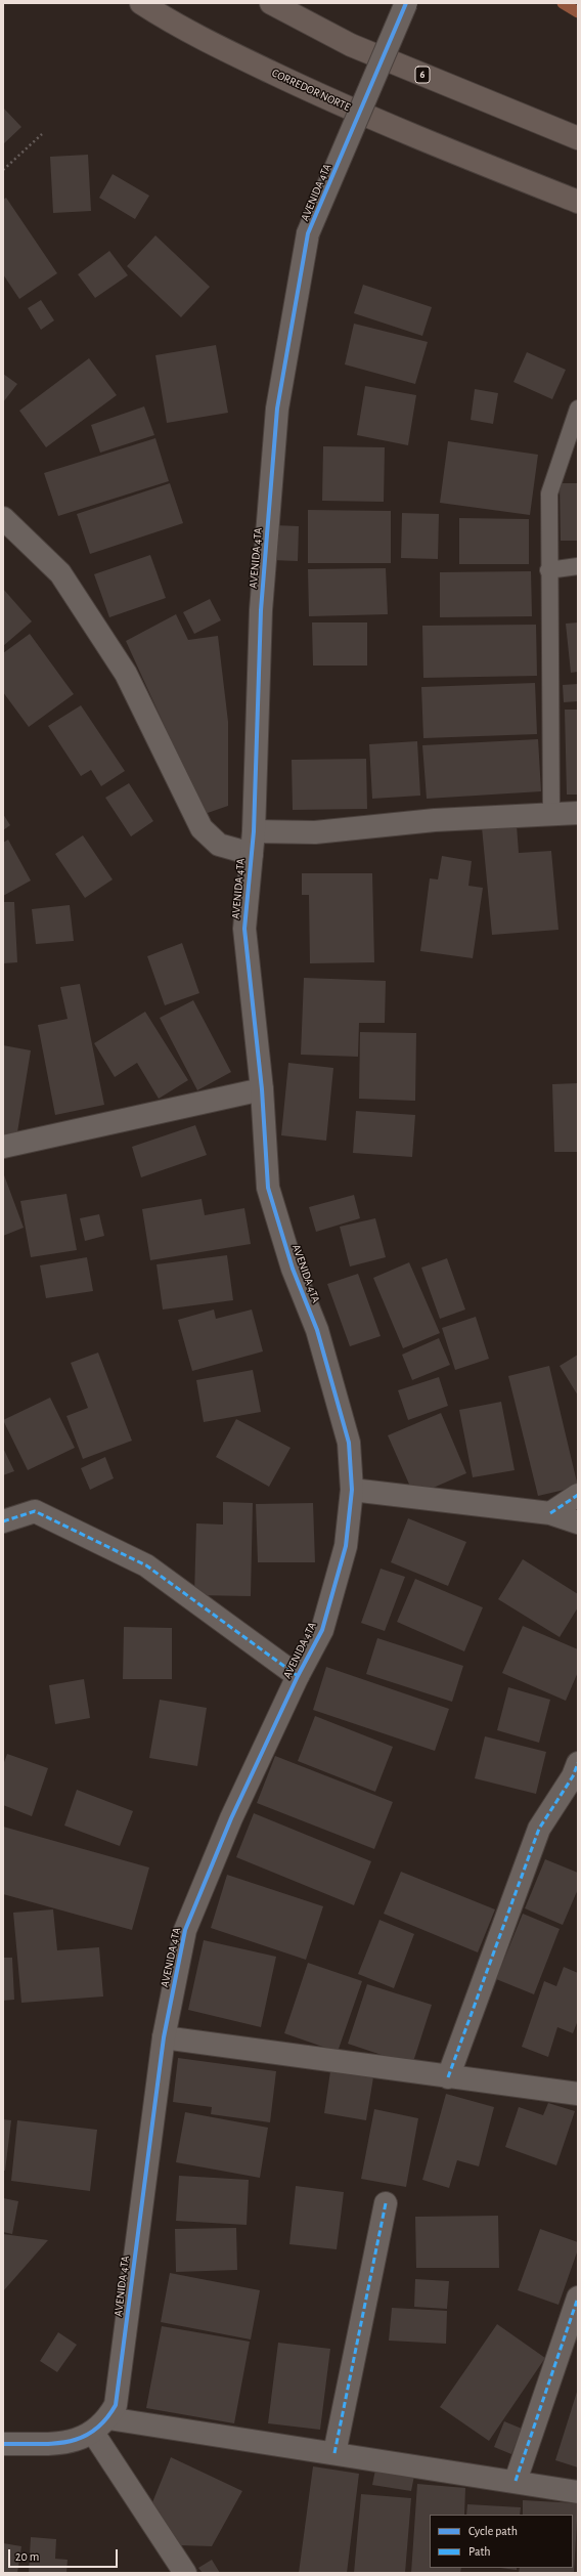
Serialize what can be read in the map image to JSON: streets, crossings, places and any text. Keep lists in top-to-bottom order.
{
  "streets": {
    "highway": ["6", "CORREDOR NORTE"],
    "street": ["AVENIDA 4TA"]
  },
  "legend": ["Cycle path", "Path"],
  "scale_bar": "20 m"
}
